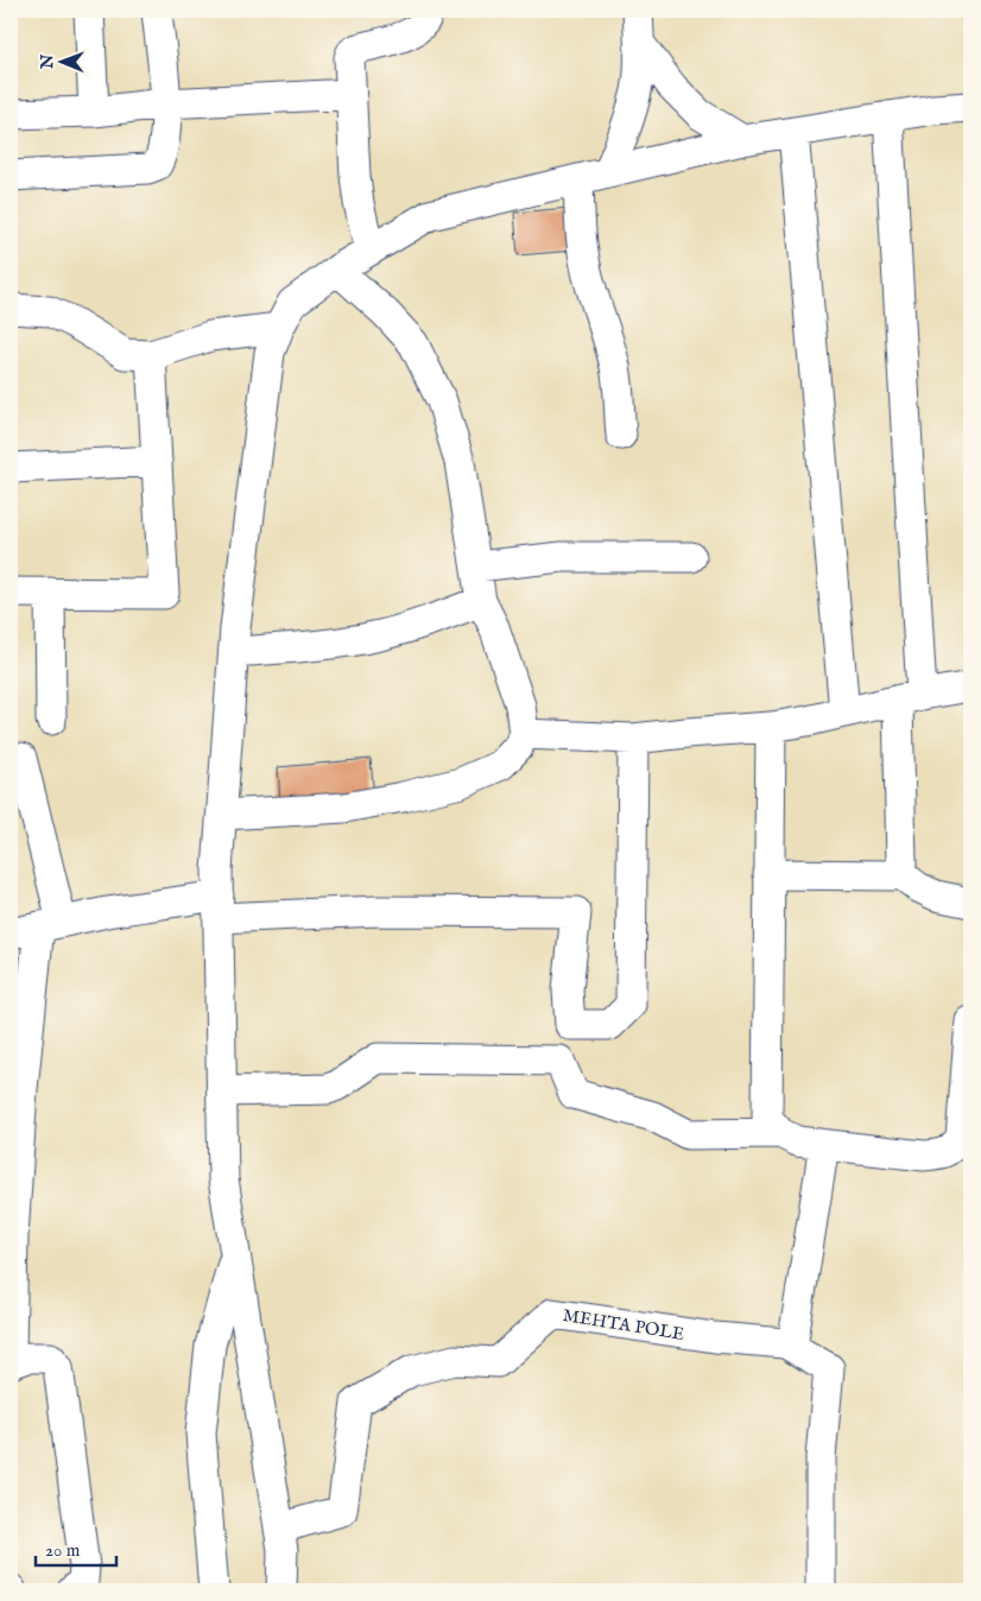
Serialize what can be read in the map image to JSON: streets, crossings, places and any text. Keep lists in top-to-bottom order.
{
  "streets": {
    "street": ["MEHTA POLE"]
  },
  "scale_bar": "20 m",
  "north": "left"
}
